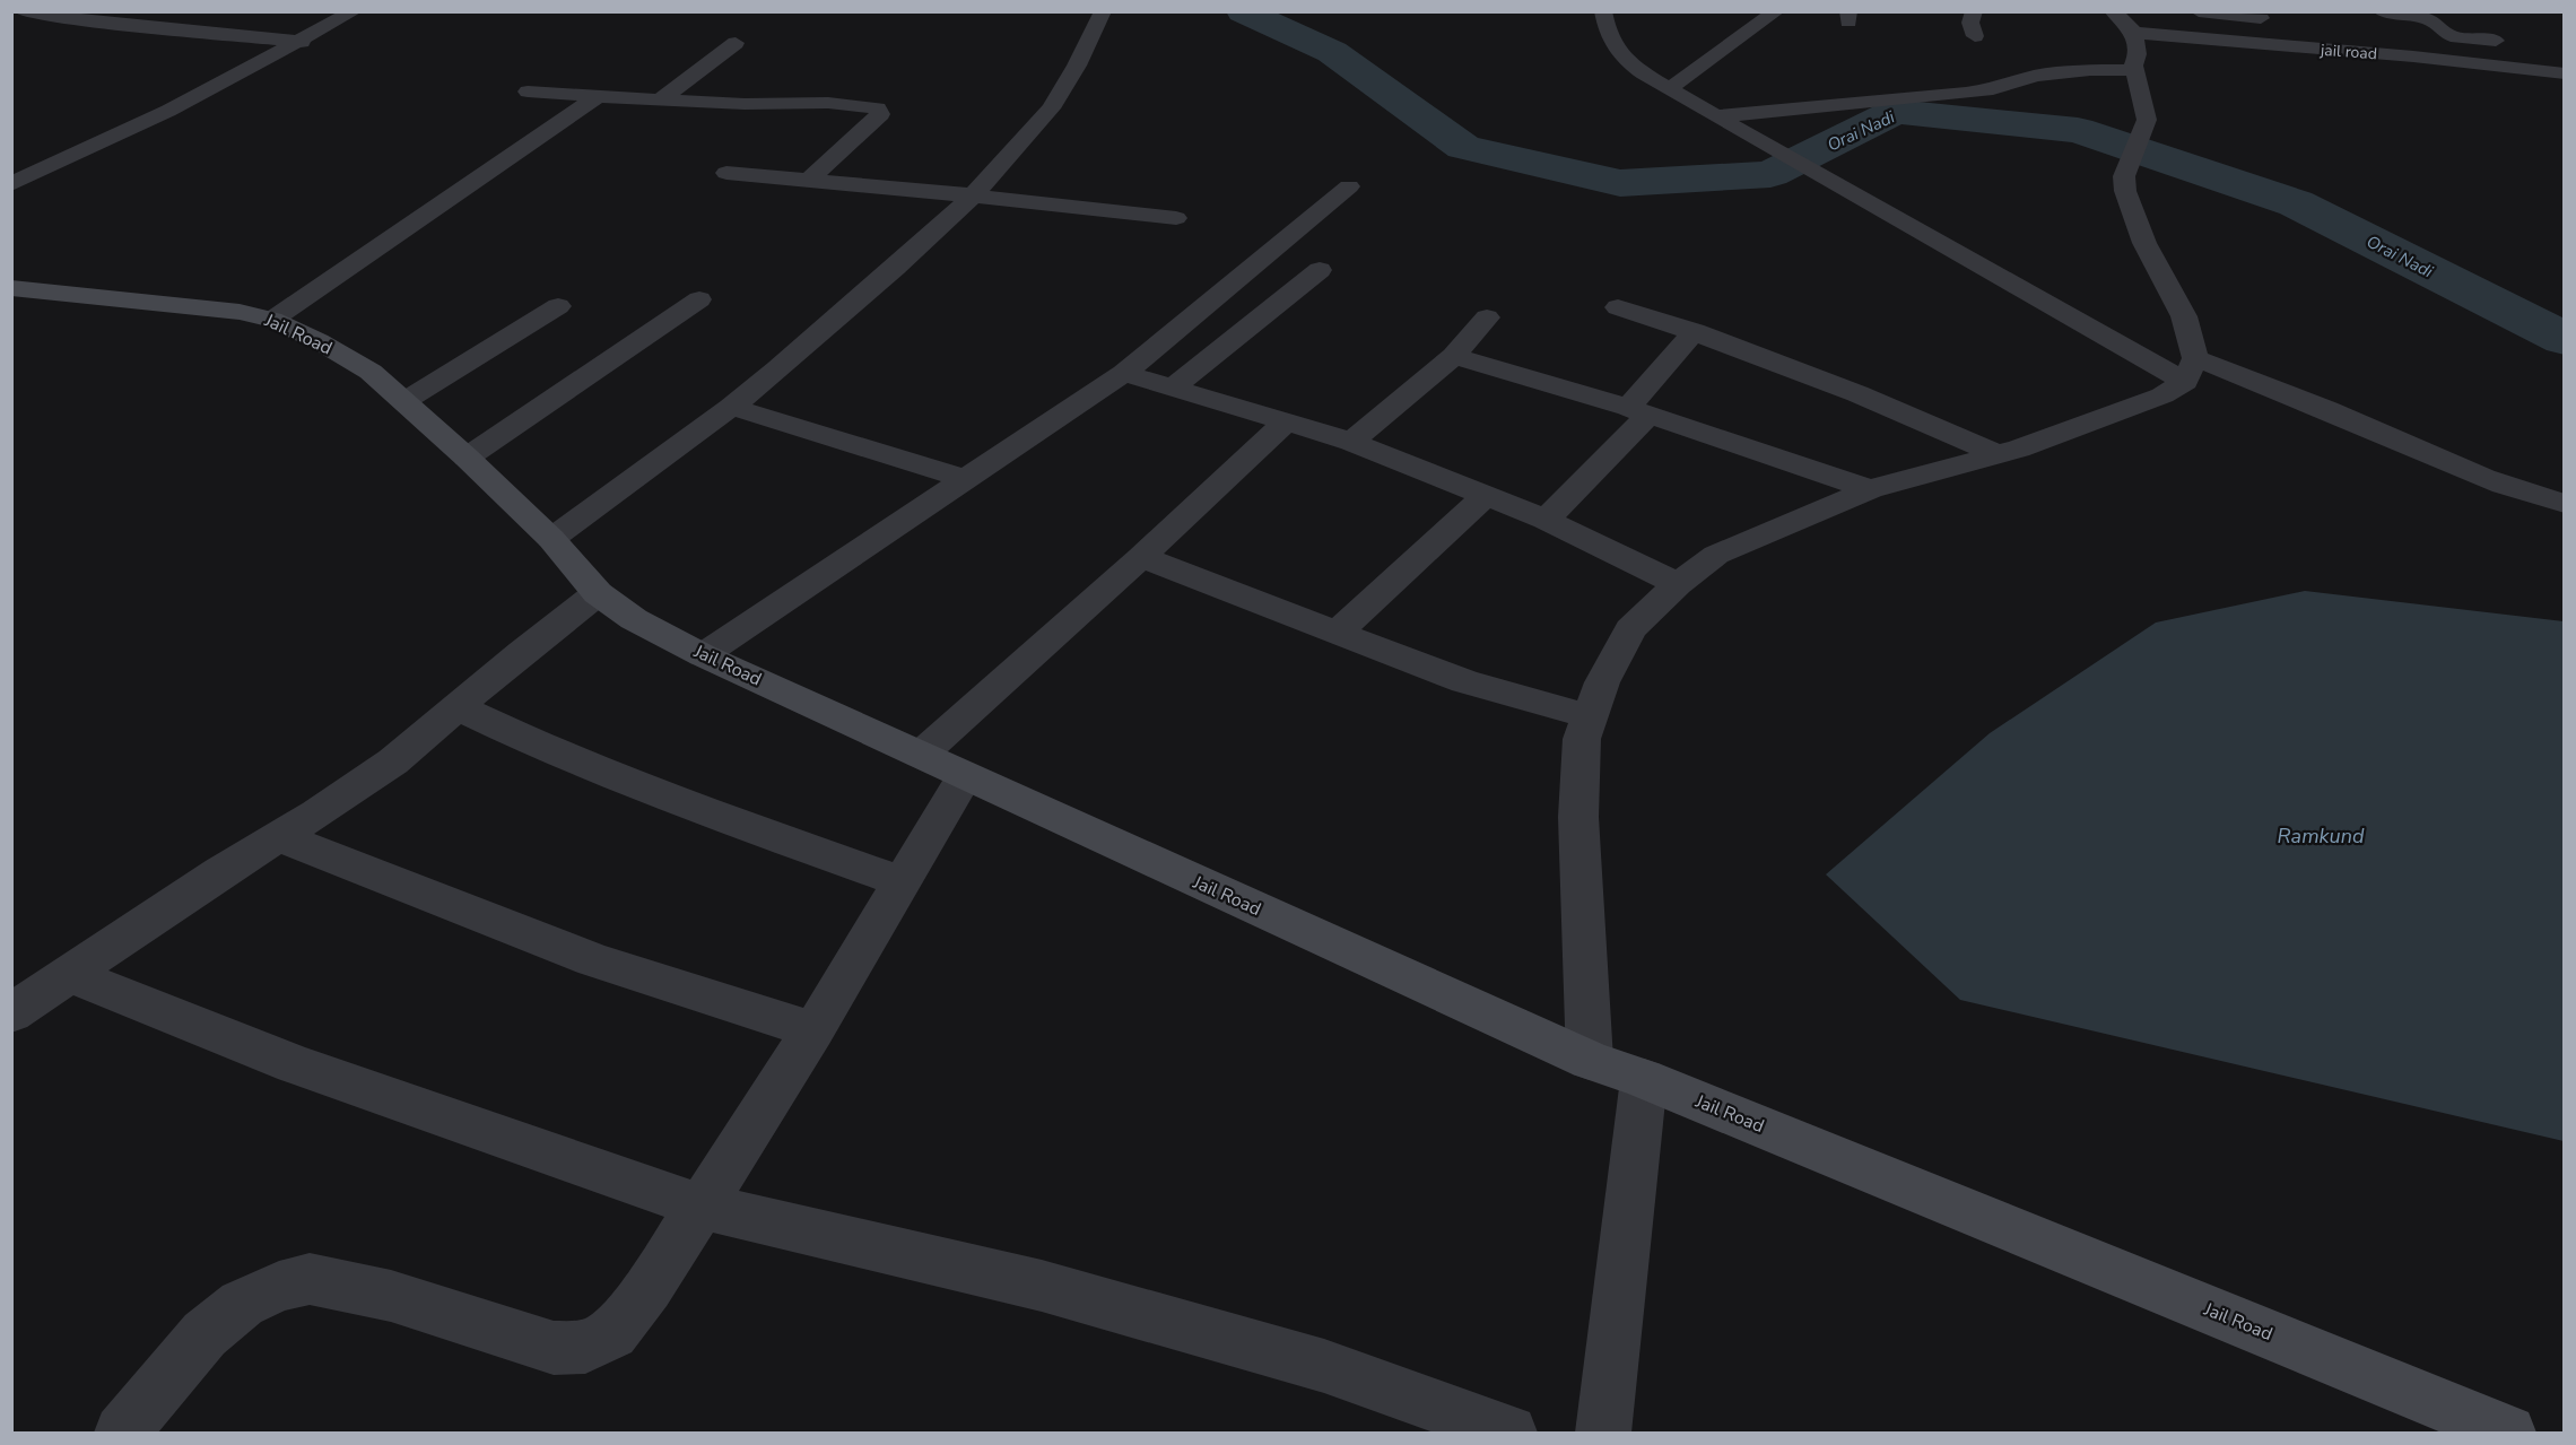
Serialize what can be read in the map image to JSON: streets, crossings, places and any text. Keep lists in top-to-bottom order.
{
  "streets": {
    "street": ["jail road", "Jail Road"]
  },
  "water": ["Orai Nadi", "Ramkund"]
}
